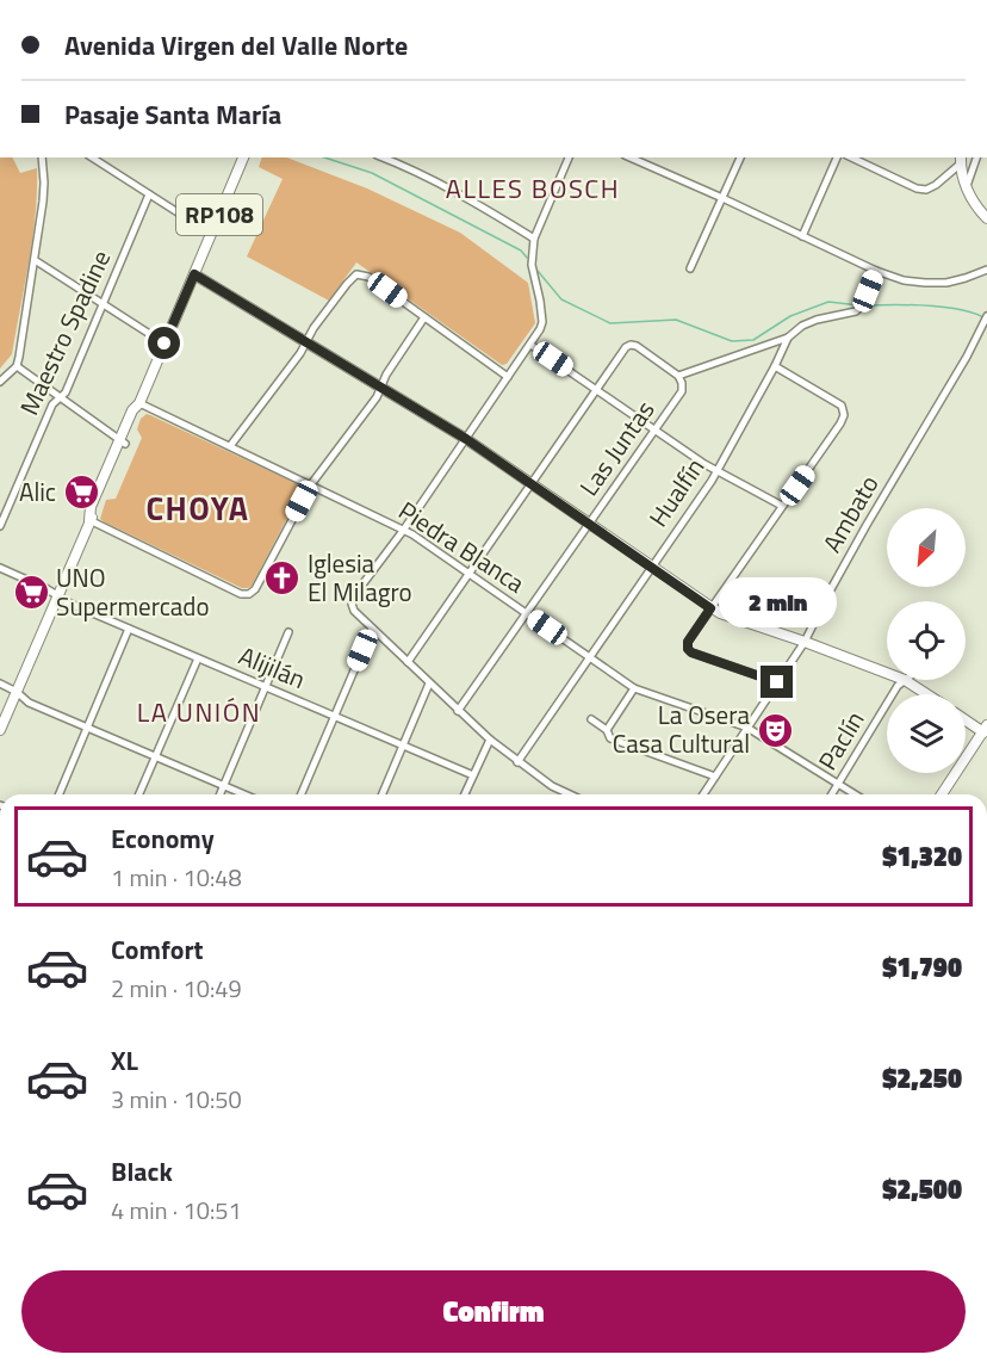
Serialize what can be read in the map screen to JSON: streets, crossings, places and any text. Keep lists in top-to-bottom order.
{
  "streets": {
    "main road": ["RP108"],
    "street": [
      "Maestro Spadine",
      "Las Juntas",
      "Hualfín",
      "Ambato",
      "Piedra Blanca",
      "Alijilán",
      "Paclín"
    ]
  },
  "crossings": [
    ["RP108", "Piedra Blanca"],
    ["RP108", "Alijilán"],
    ["Las Juntas", "Piedra Blanca"],
    ["Hualfín", "Piedra Blanca"],
    ["Ambato", "Piedra Blanca"],
    ["Piedra Blanca", "Paclín"]
  ],
  "districts": ["ALLES BOSCH", "CHOYA", "LA UNIÓN"],
  "places": {
    "supermarket": ["Alic", "UNO Supermercado"],
    "church": ["Iglesia El Milagro"],
    "theatre": ["La Osera Casa Cultural"]
  },
  "north": "bottom left",
  "page": {
    "banner": ["Avenida Virgen del Valle Norte", "Pasaje Santa María"],
    "bubble": "2 min",
    "list": [
      {
        "name": "Economy",
        "note": "1 min · 10:48",
        "value": "$1,320"
      },
      {
        "name": "Comfort",
        "note": "2 min · 10:49",
        "value": "$1,790"
      },
      {
        "name": "XL",
        "note": "3 min · 10:50",
        "value": "$2,250"
      },
      {
        "name": "Black",
        "note": "4 min · 10:51",
        "value": "$2,500"
      }
    ],
    "buttons": "Confirm"
  }
}
